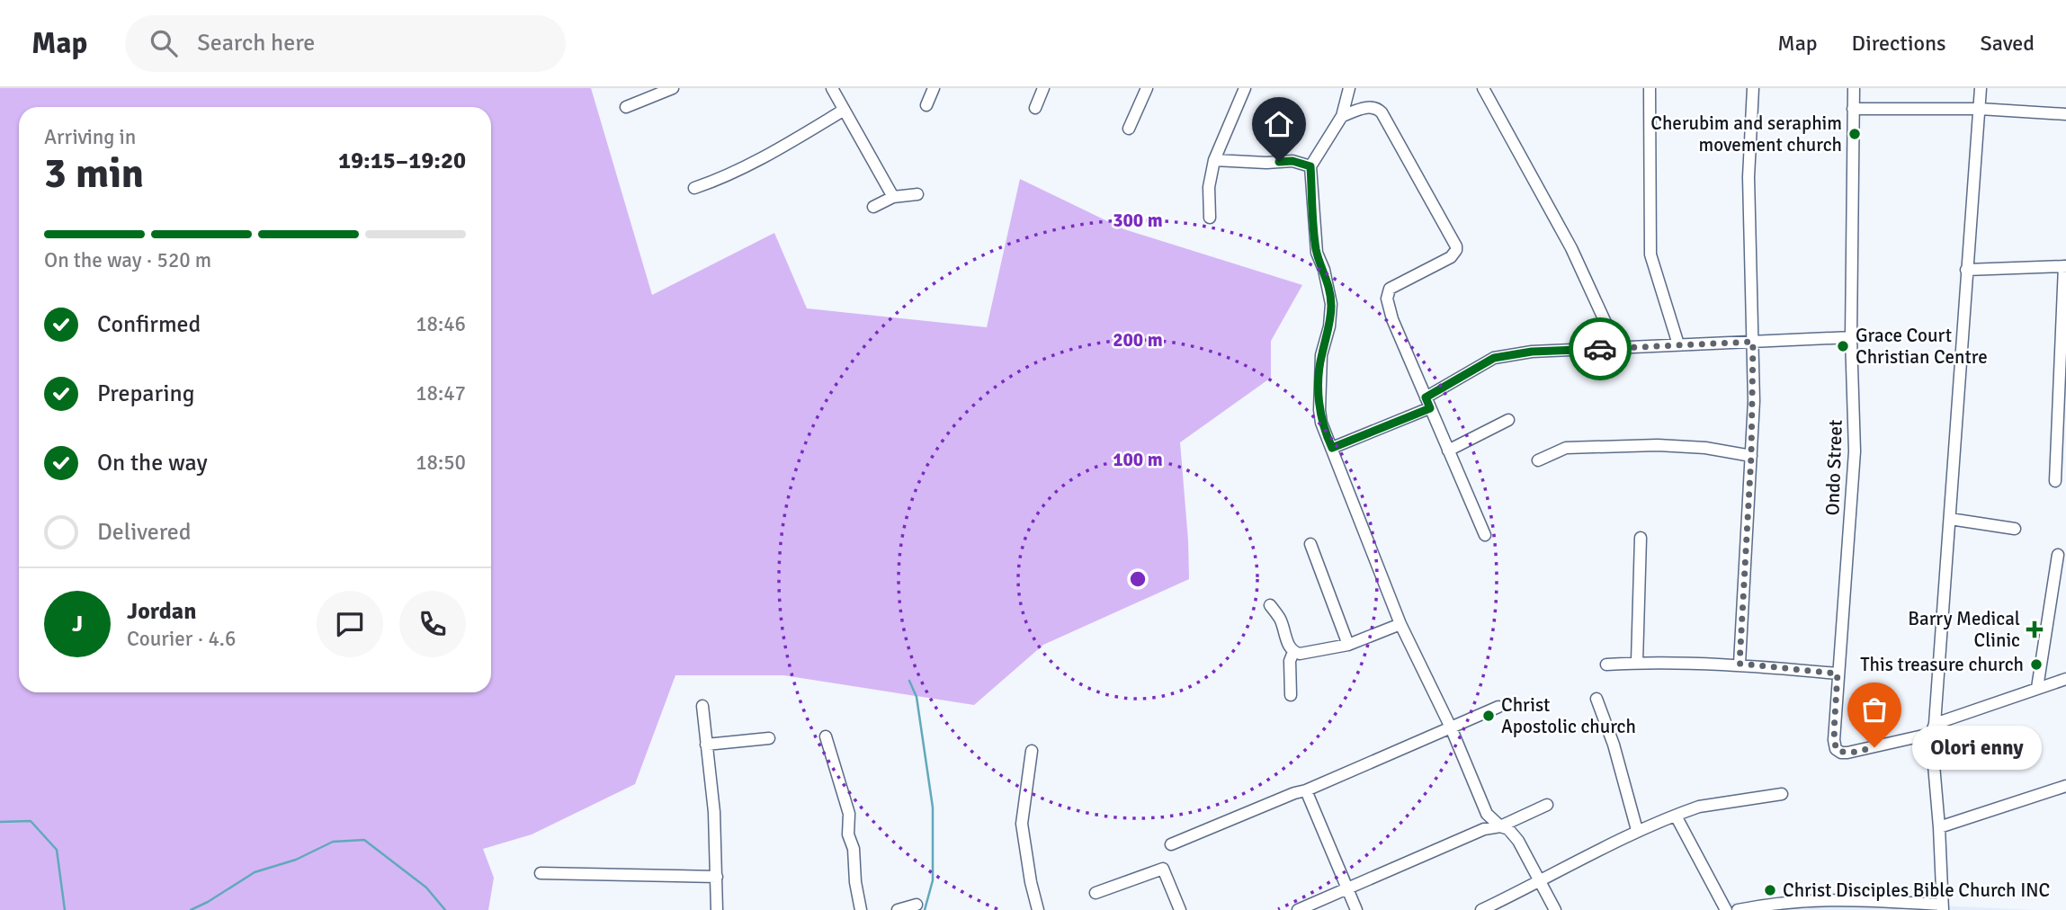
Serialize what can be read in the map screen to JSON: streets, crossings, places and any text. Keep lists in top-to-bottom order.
{
  "streets": {
    "street": ["Ondo Street"]
  },
  "places": {
    "other": [
      "Cherubim and seraphim movement church",
      "Grace Court Christian Centre",
      "This treasure church",
      "Christ Apostolic church",
      "Olori enny",
      "Christ Disciples Bible Church INC"
    ],
    "health": ["Barry Medical Clinic"]
  },
  "page": {
    "header": "Map",
    "search": "Search here",
    "nav": ["Map", "Directions", "Saved"],
    "heading": ["3 min", "Arriving in", "19:15–19:20"],
    "panel": ["Jordan", "Courier · 4.6"],
    "bar": "On the way · 520 m",
    "list": [
      ["Confirmed", "18:46"],
      ["Preparing", "18:47"],
      ["On the way", "18:50"],
      "Delivered"
    ],
    "round": "J",
    "bubble": "Olori enny"
  },
  "rings": ["300 m", "200 m", "100 m"]
}
